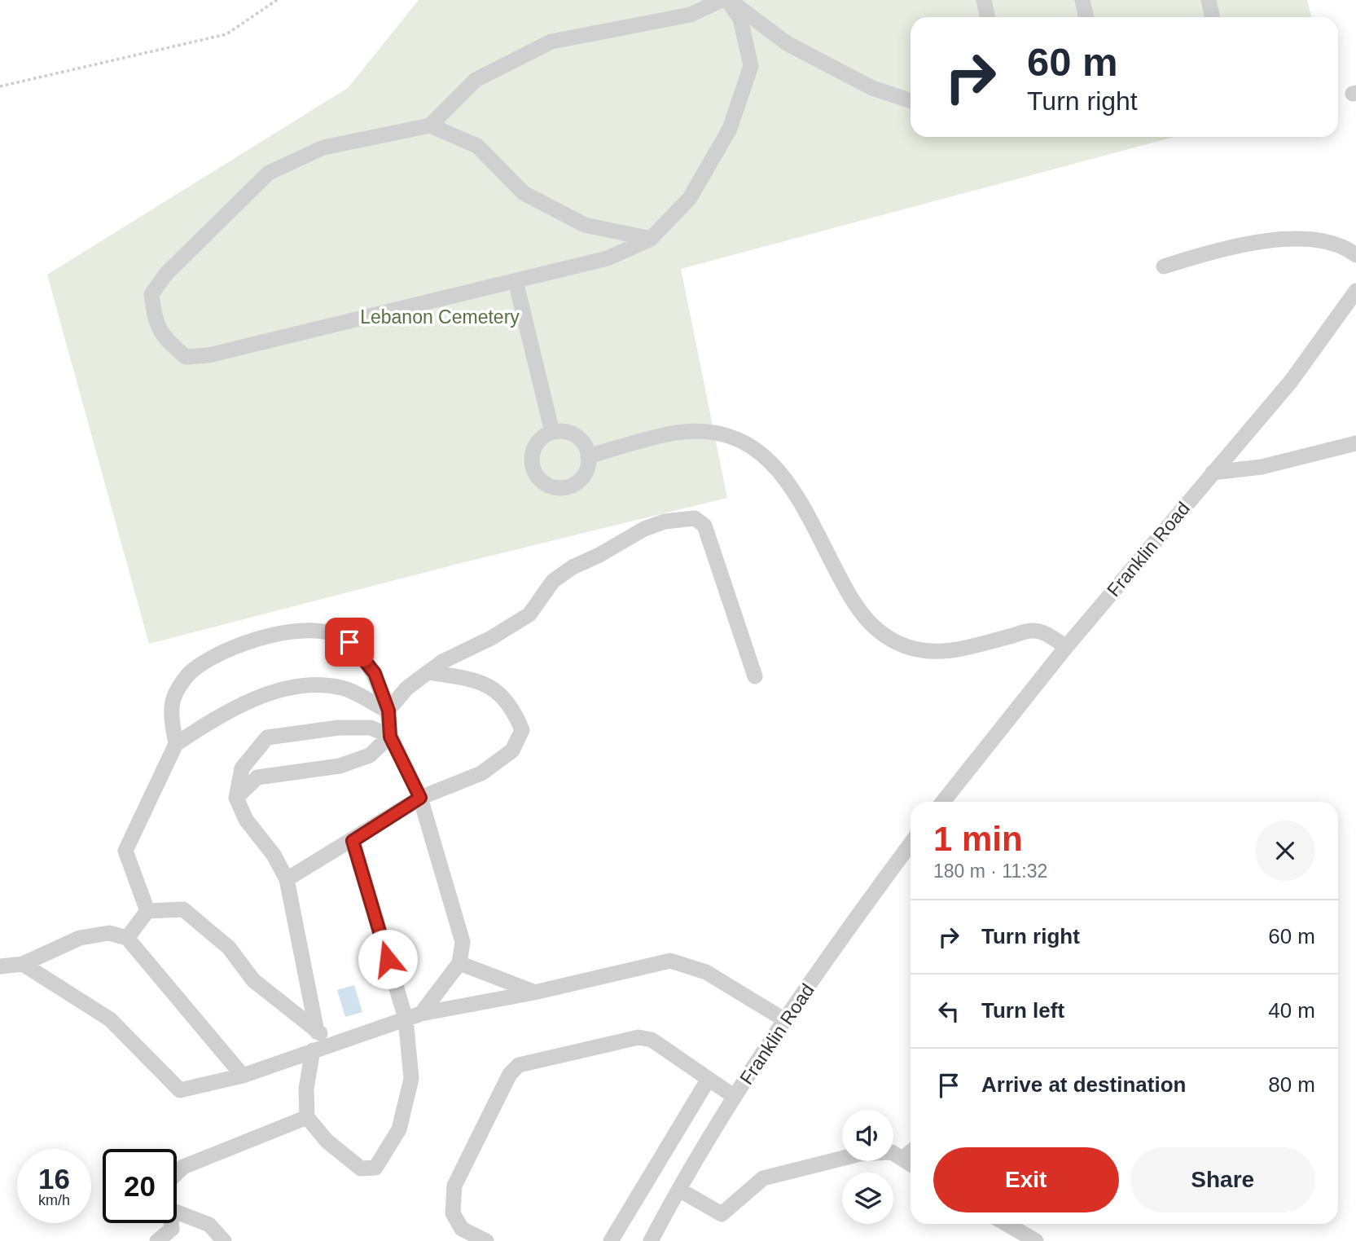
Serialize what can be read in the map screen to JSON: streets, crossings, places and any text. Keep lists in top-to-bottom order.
{
  "streets": {
    "street": ["Franklin Road"]
  },
  "parks": ["Lebanon Cemetery"],
  "page": {
    "turn": ["60 m", "Turn right"],
    "heading": ["1 min", "180 m · 11:32"],
    "list": [
      {
        "name": "Turn right",
        "value": "60 m"
      },
      {
        "name": "Turn left",
        "value": "40 m"
      },
      {
        "name": "Arrive at destination",
        "value": "80 m"
      }
    ],
    "buttons": ["Exit", "Share"],
    "speed": "16 km/h",
    "limit": "20"
  }
}
